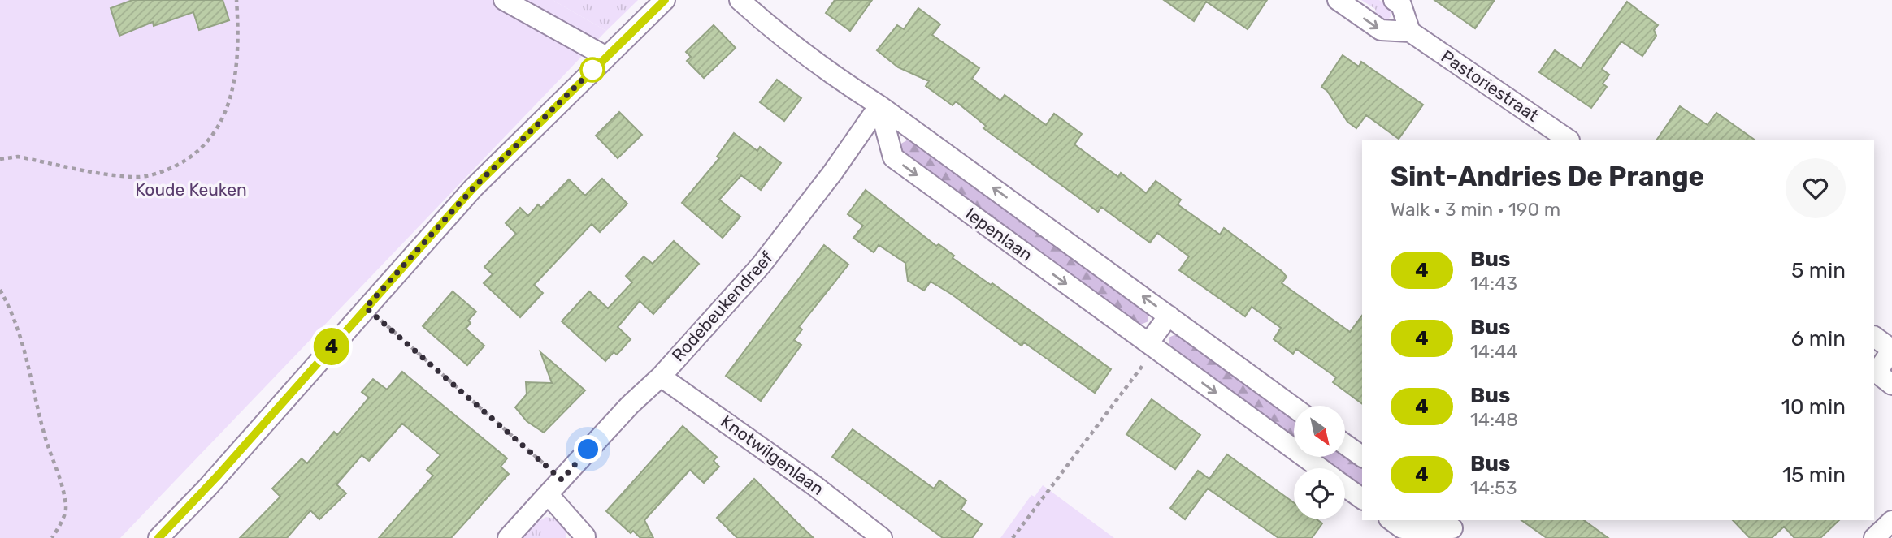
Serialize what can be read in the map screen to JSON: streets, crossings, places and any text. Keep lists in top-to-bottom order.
{
  "streets": {
    "street": [
      "Pastoriestraat",
      "Iepenlaan",
      "Rodebeukendreef",
      "Knotwilgenlaan"
    ]
  },
  "crossings": [
    ["Iepenlaan", "Rodebeukendreef"],
    ["Rodebeukendreef", "Knotwilgenlaan"]
  ],
  "parks": ["Koude Keuken"],
  "lines": ["bus line 4"],
  "north": "bottom right",
  "page": {
    "on_map": "4",
    "heading": ["Sint-Andries De Prange", "Walk · 3 min · 190 m"],
    "list": [
      {
        "mark": "4",
        "name": "Bus",
        "note": "14:43",
        "value": "5 min"
      },
      {
        "mark": "4",
        "name": "Bus",
        "note": "14:44",
        "value": "6 min"
      },
      {
        "mark": "4",
        "name": "Bus",
        "note": "14:48",
        "value": "10 min"
      },
      {
        "mark": "4",
        "name": "Bus",
        "note": "14:53",
        "value": "15 min"
      }
    ]
  }
}
